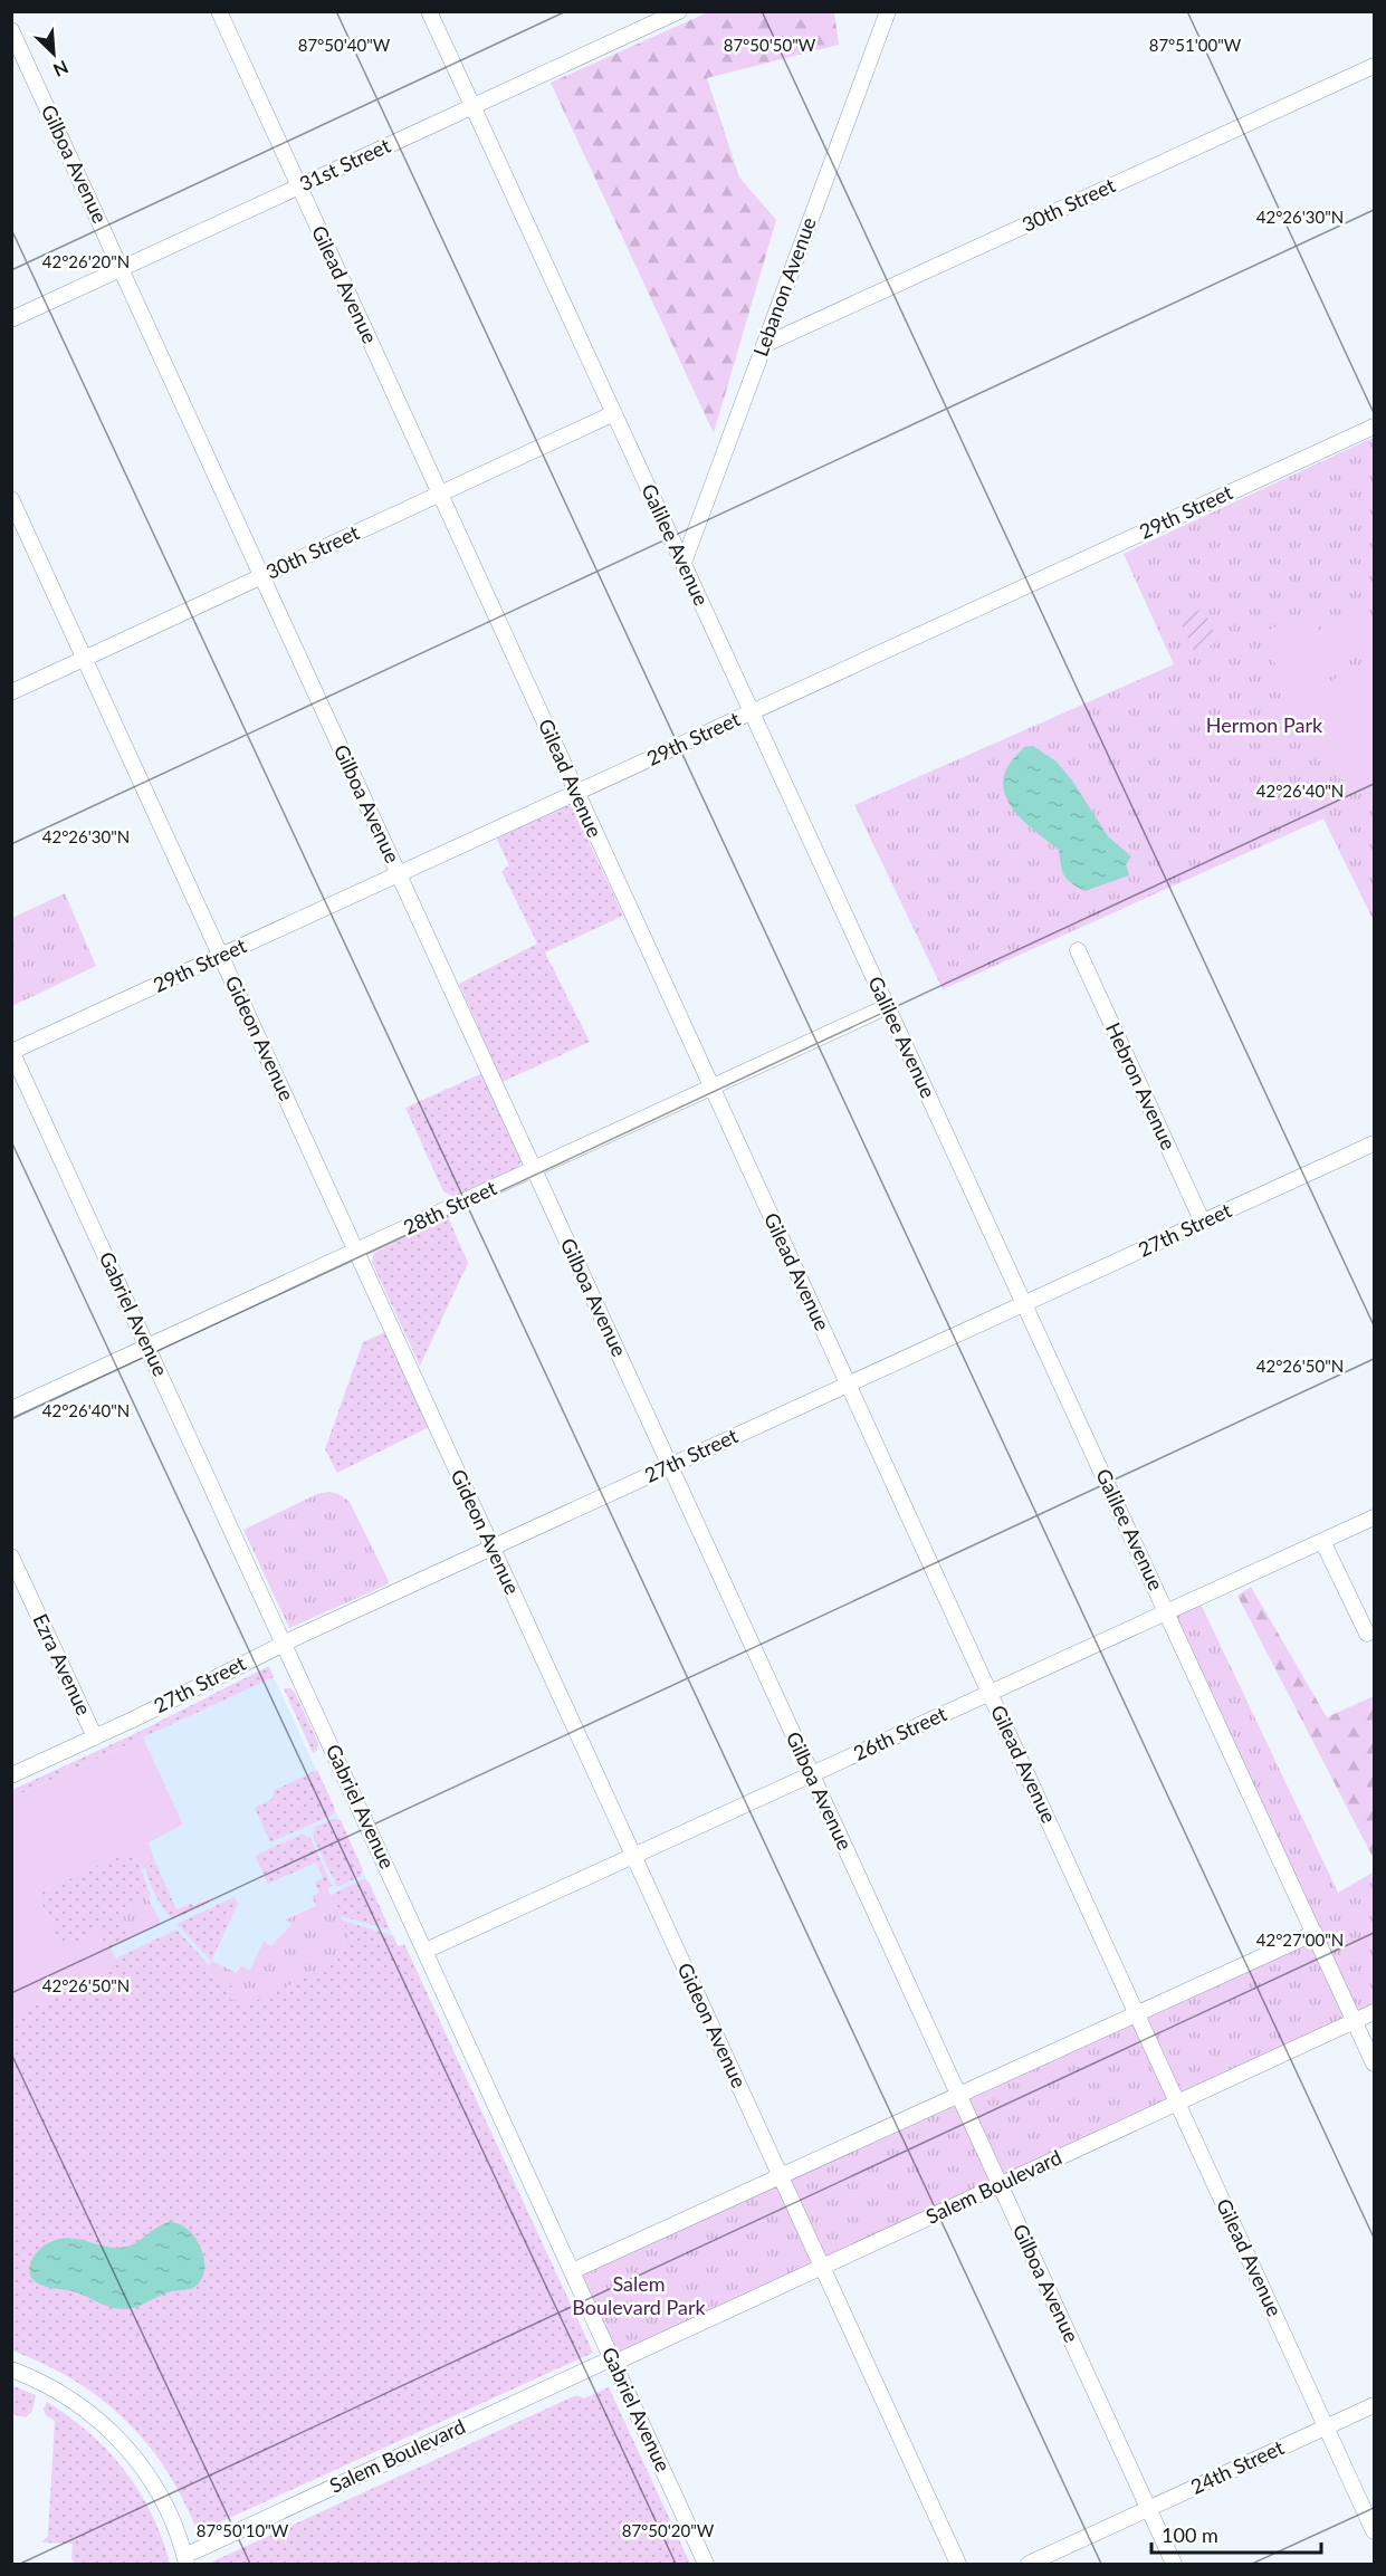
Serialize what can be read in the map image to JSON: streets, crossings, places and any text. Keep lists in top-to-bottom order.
{
  "streets": {
    "street": [
      "Gilboa Avenue",
      "31st Street",
      "30th Street",
      "Gilead Avenue",
      "Lebanon Avenue",
      "29th Street",
      "Galilee Avenue",
      "Gideon Avenue",
      "Hebron Avenue",
      "28th Street",
      "27th Street",
      "Gabriel Avenue",
      "Ezra Avenue",
      "26th Street",
      "Salem Boulevard",
      "24th Street"
    ]
  },
  "crossings": [
    ["Gilboa Avenue", "31st Street"],
    ["Gilboa Avenue", "30th Street"],
    ["Gilboa Avenue", "29th Street"],
    ["Gilboa Avenue", "28th Street"],
    ["Gilboa Avenue", "27th Street"],
    ["Gilboa Avenue", "26th Street"],
    ["Gilboa Avenue", "Salem Boulevard"],
    ["Gilboa Avenue", "24th Street"],
    ["31st Street", "Gilead Avenue"],
    ["31st Street", "Galilee Avenue"],
    ["30th Street", "Gilead Avenue"],
    ["30th Street", "Lebanon Avenue"],
    ["30th Street", "Galilee Avenue"],
    ["30th Street", "Gideon Avenue"],
    ["Gilead Avenue", "29th Street"],
    ["Gilead Avenue", "28th Street"],
    ["Gilead Avenue", "27th Street"],
    ["Gilead Avenue", "26th Street"],
    ["Gilead Avenue", "Salem Boulevard"],
    ["Gilead Avenue", "24th Street"],
    ["Lebanon Avenue", "Galilee Avenue"],
    ["29th Street", "Galilee Avenue"],
    ["29th Street", "Gideon Avenue"],
    ["29th Street", "Gabriel Avenue"],
    ["Galilee Avenue", "28th Street"],
    ["Galilee Avenue", "27th Street"],
    ["Galilee Avenue", "26th Street"],
    ["Galilee Avenue", "Salem Boulevard"],
    ["Gideon Avenue", "28th Street"],
    ["Gideon Avenue", "27th Street"],
    ["Gideon Avenue", "26th Street"],
    ["Gideon Avenue", "Salem Boulevard"],
    ["Hebron Avenue", "27th Street"],
    ["28th Street", "Gabriel Avenue"],
    ["27th Street", "Gabriel Avenue"],
    ["27th Street", "Ezra Avenue"],
    ["Gabriel Avenue", "26th Street"],
    ["Gabriel Avenue", "Salem Boulevard"]
  ],
  "parks": ["Hermon Park", "Salem Boulevard Park"],
  "scale_bar": "100 m",
  "north": "bottom right",
  "coordinates": [
    "87°50'40\"W",
    "87°50'50\"W",
    "87°51'00\"W",
    "42°26'30\"N",
    "42°26'20\"N",
    "42°26'40\"N",
    "42°26'50\"N",
    "42°27'00\"N",
    "87°50'10\"W",
    "87°50'20\"W"
  ]
}
